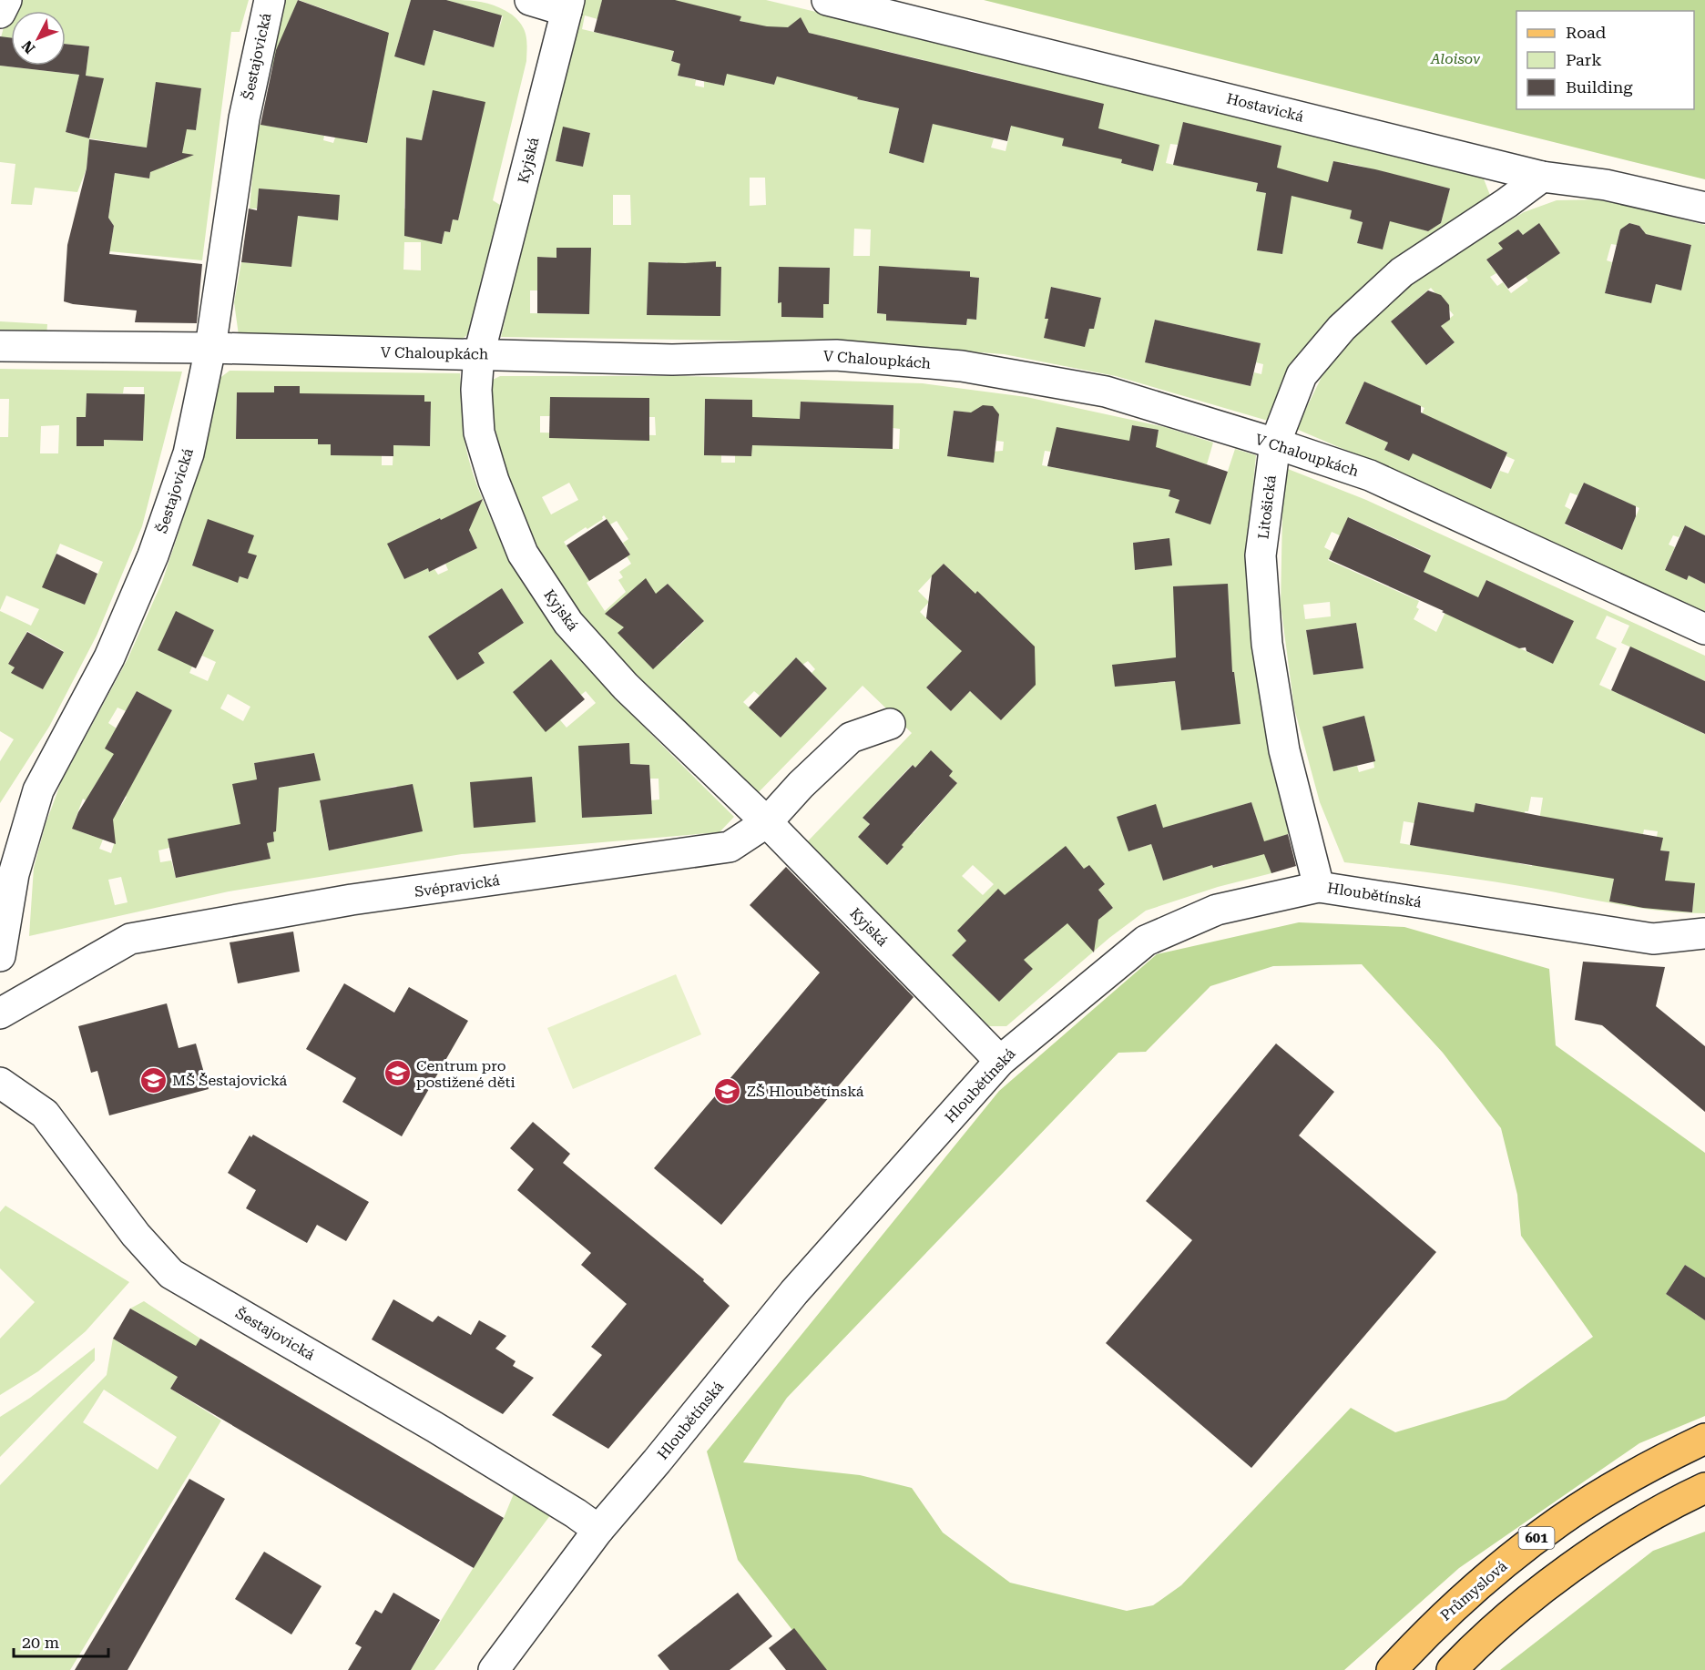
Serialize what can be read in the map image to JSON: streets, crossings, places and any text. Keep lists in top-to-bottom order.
{
  "streets": {
    "main road": ["601", "Průmyslová"],
    "street": [
      "Šestajovická",
      "Hostavická",
      "Kyjská",
      "V Chaloupkách",
      "Litošická",
      "Svépravická",
      "Hloubětínská"
    ]
  },
  "crossings": [
    ["Šestajovická", "V Chaloupkách"],
    ["Šestajovická", "Hloubětínská"],
    ["Hostavická", "Litošická"],
    ["Kyjská", "V Chaloupkách"],
    ["Kyjská", "Svépravická"],
    ["Kyjská", "Hloubětínská"],
    ["V Chaloupkách", "Litošická"],
    ["Litošická", "Hloubětínská"]
  ],
  "parks": ["Aloisov"],
  "places": {
    "school or university": ["Centrum pro postižené děti", "MŠ Šestajovická", "ZŠ Hloubětínská"]
  },
  "legend": ["Road", "Park", "Building"],
  "scale_bar": "20 m",
  "north": "bottom left"
}
